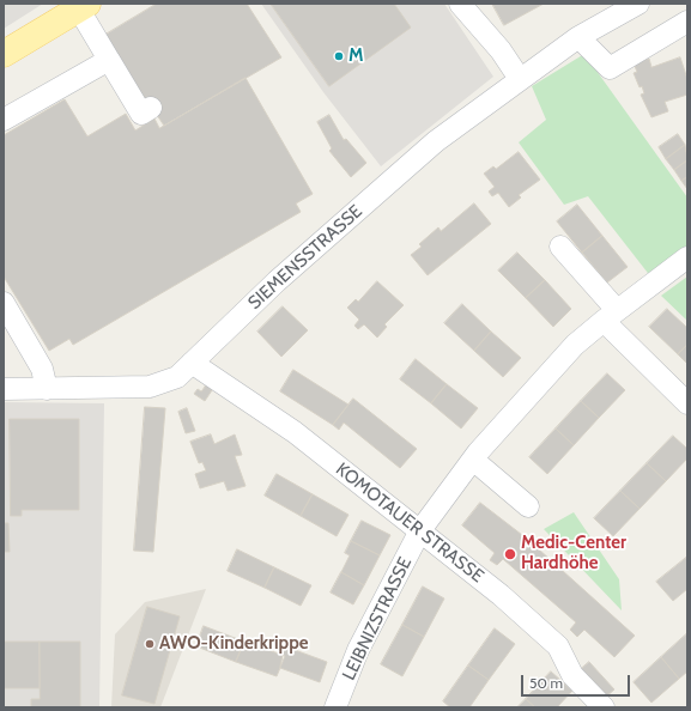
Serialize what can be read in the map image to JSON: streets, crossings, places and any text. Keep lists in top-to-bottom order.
{
  "streets": {
    "street": ["SIEMENSSTRASSE", "KOMOTAUER STRASSE", "LEIBNIZSTRASSE"]
  },
  "crossings": [
    ["SIEMENSSTRASSE", "KOMOTAUER STRASSE"],
    ["KOMOTAUER STRASSE", "LEIBNIZSTRASSE"]
  ],
  "places": ["M", "Medic-Center Hardhöhe", "AWO-Kinderkrippe"],
  "scale_bar": "50 m"
}
